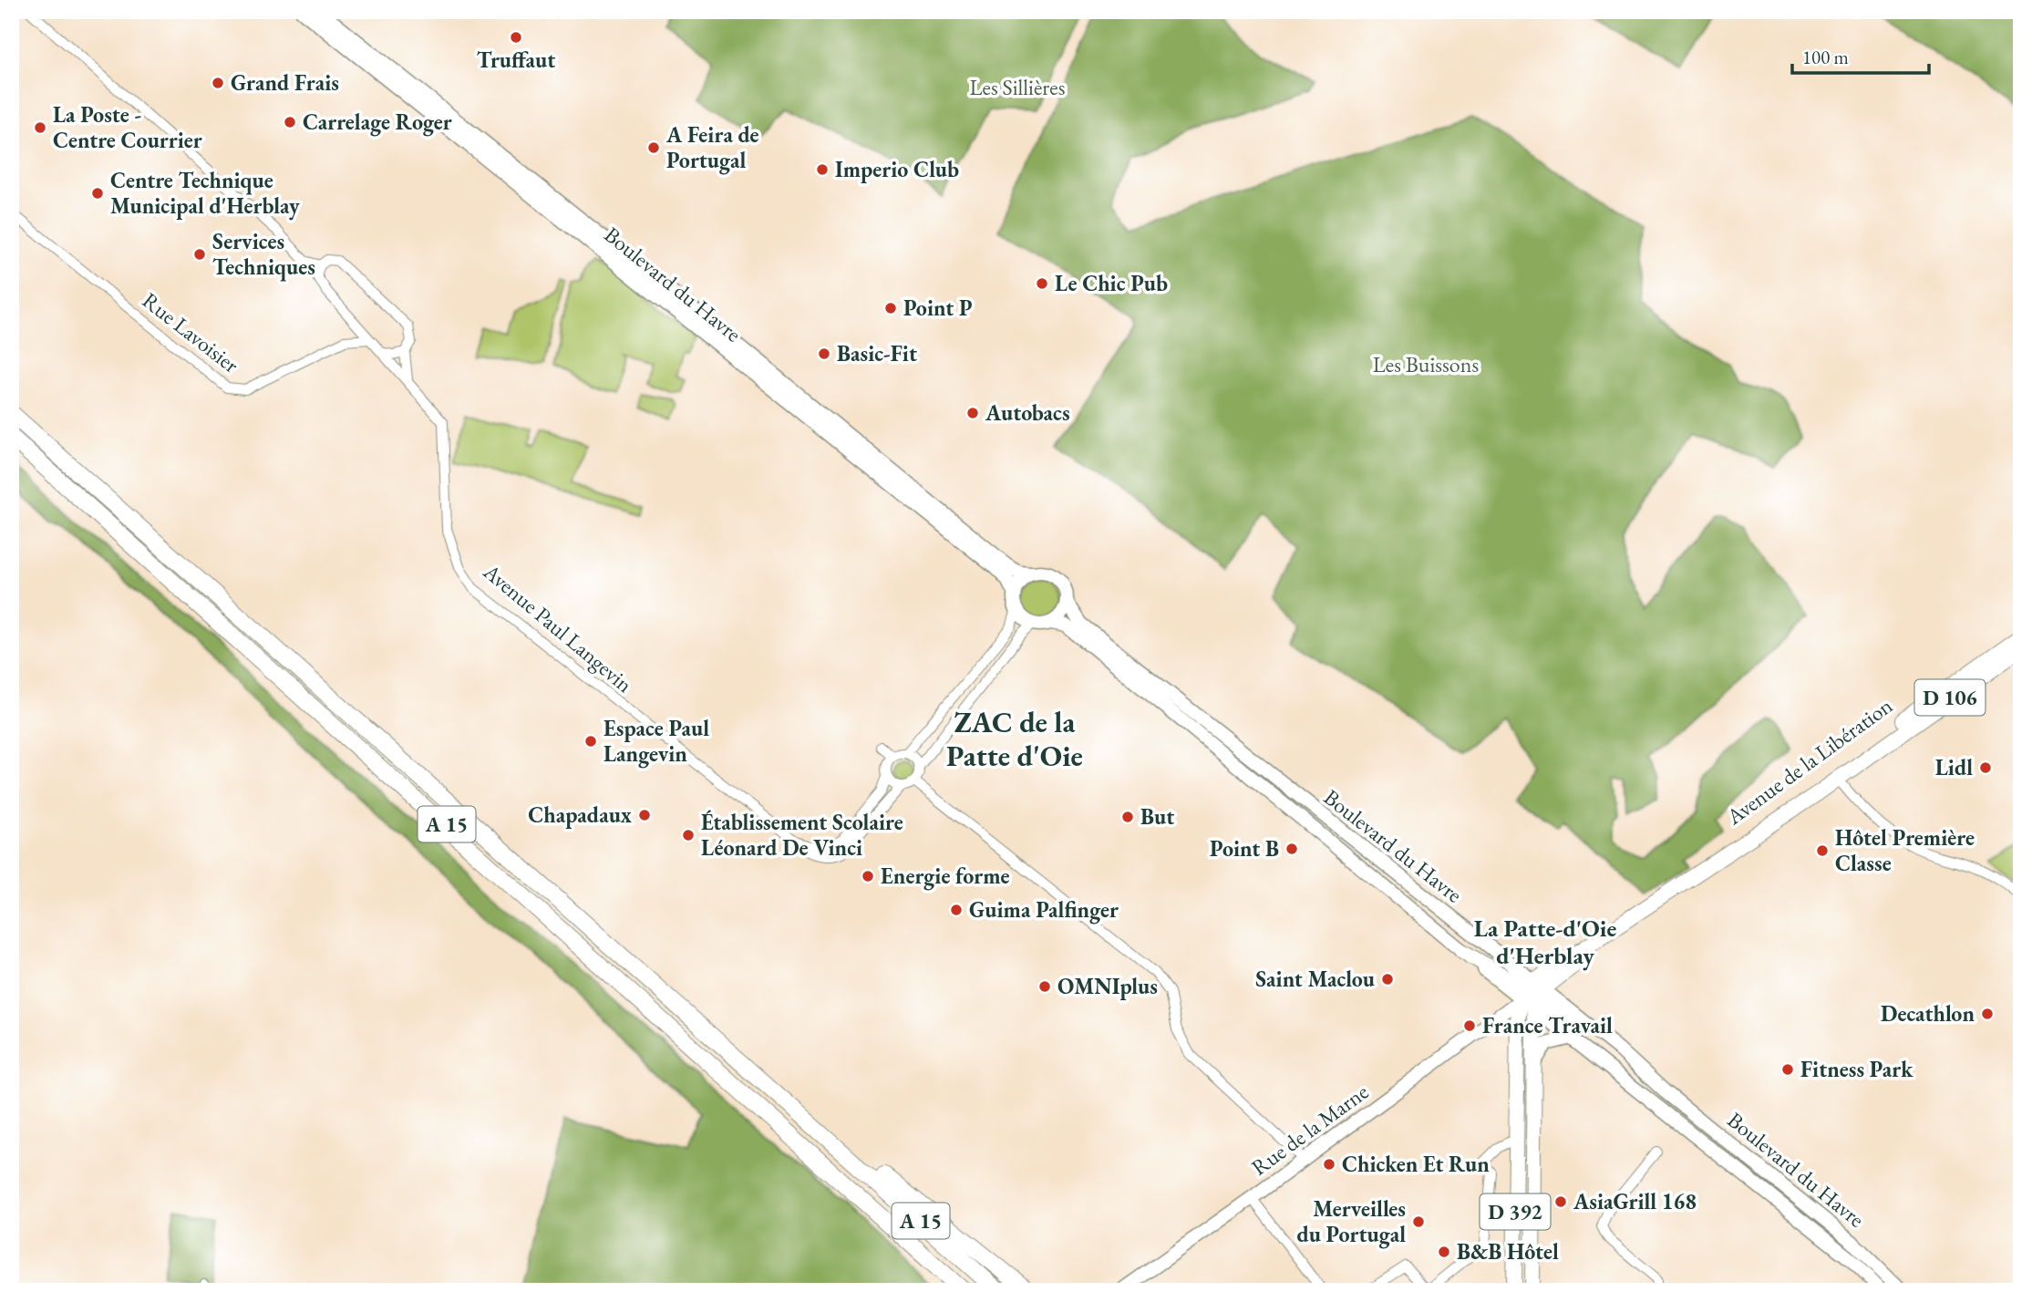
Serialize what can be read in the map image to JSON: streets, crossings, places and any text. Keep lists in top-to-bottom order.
{
  "streets": {
    "highway": ["A 15"],
    "main road": [
      "Boulevard du Havre",
      "D 106",
      "Avenue de la Libération",
      "Rue de la Marne",
      "D 392"
    ],
    "street": ["Rue Lavoisier", "Avenue Paul Langevin"]
  },
  "crossings": [
    ["Boulevard du Havre", "Avenue de la Libération"],
    ["Boulevard du Havre", "Rue de la Marne"],
    ["Boulevard du Havre", "D 392"],
    ["Rue Lavoisier", "Avenue Paul Langevin"],
    ["Avenue de la Libération", "Rue de la Marne"],
    ["Avenue de la Libération", "D 392"],
    ["Rue de la Marne", "D 392"]
  ],
  "districts": ["ZAC de la Patte d'Oie", "La Patte-d'Oie d'Herblay"],
  "parks": ["Les Sillières", "Les Buissons"],
  "places": [
    "Truffaut",
    "Grand Frais",
    "Carrelage Roger",
    "La Poste - Centre Courrier",
    "A Feira de Portugal",
    "Imperio Club",
    "Centre Technique Municipal d'Herblay",
    "Services Techniques",
    "Le Chic Pub",
    "Point P",
    "Basic-Fit",
    "Autobacs",
    "Espace Paul Langevin",
    "Lidl",
    "Chapadaux",
    "But",
    "Établissement Scolaire Léonard De Vinci",
    "Point B",
    "Hôtel Première Classe",
    "Energie forme",
    "Guima Palfinger",
    "Saint Maclou",
    "OMNIplus",
    "Decathlon",
    "France Travail",
    "Fitness Park",
    "Chicken Et Run",
    "AsiaGrill 168",
    "Merveilles du Portugal",
    "B&B Hôtel"
  ],
  "scale_bar": "100 m"
}
